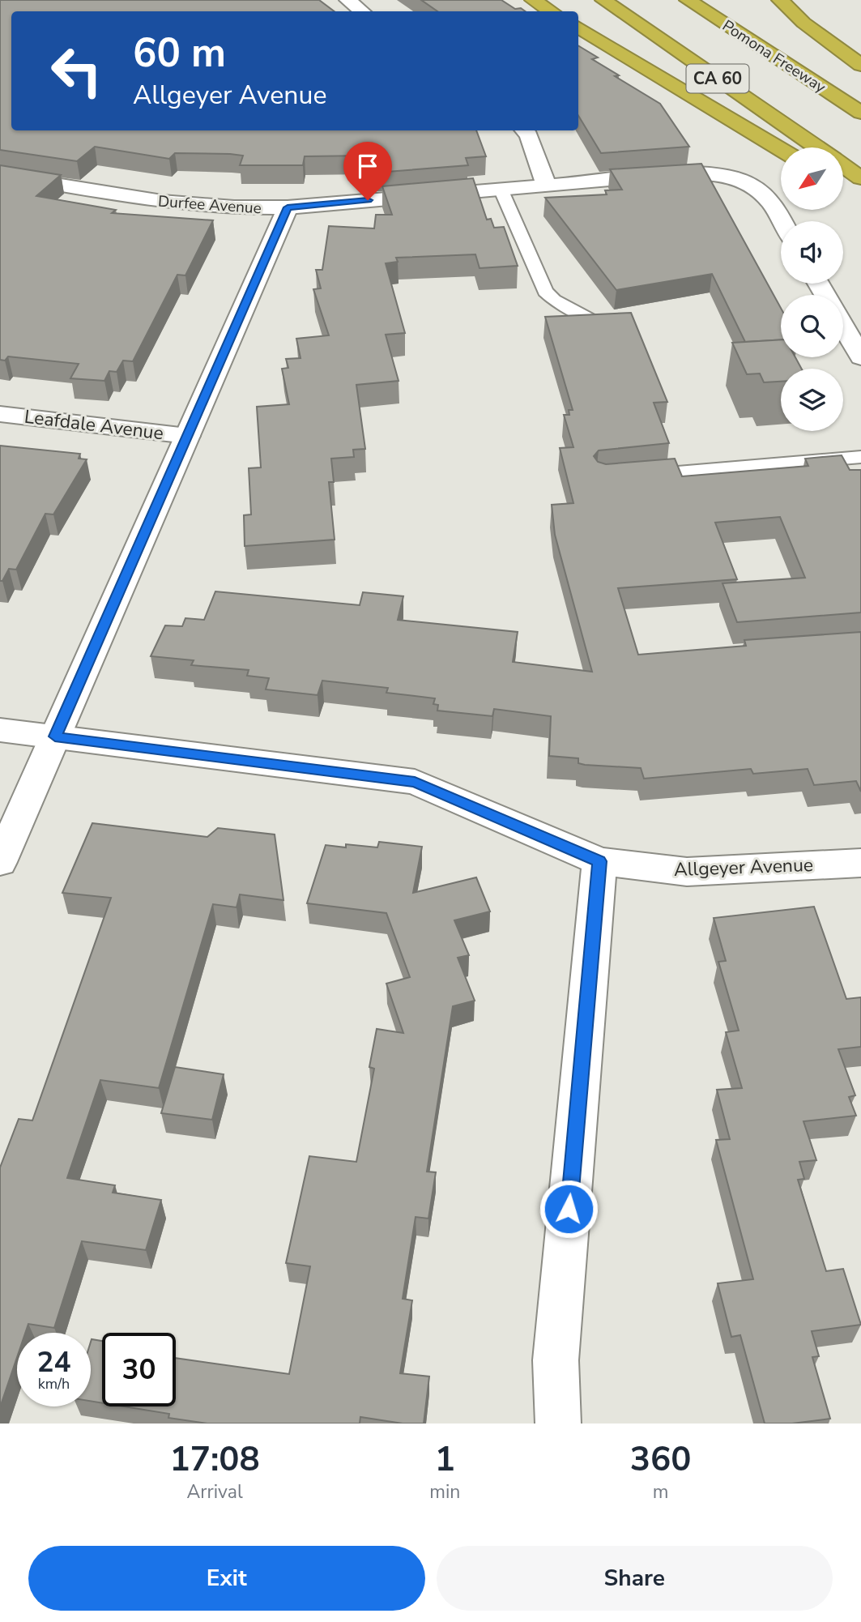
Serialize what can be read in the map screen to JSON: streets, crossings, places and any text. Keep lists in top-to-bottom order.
{
  "streets": {
    "highway": ["Pomona Freeway", "CA 60"],
    "street": ["Durfee Avenue", "Leafdale Avenue", "Allgeyer Avenue"]
  },
  "north": "bottom left",
  "page": {
    "turn": ["60 m", "Allgeyer Avenue"],
    "speed": "24 km/h",
    "limit": "30",
    "eta": [
      "17:08",
      "Arrival",
      "1",
      "min",
      "360",
      "m"
    ],
    "buttons": ["Exit", "Share"]
  }
}
